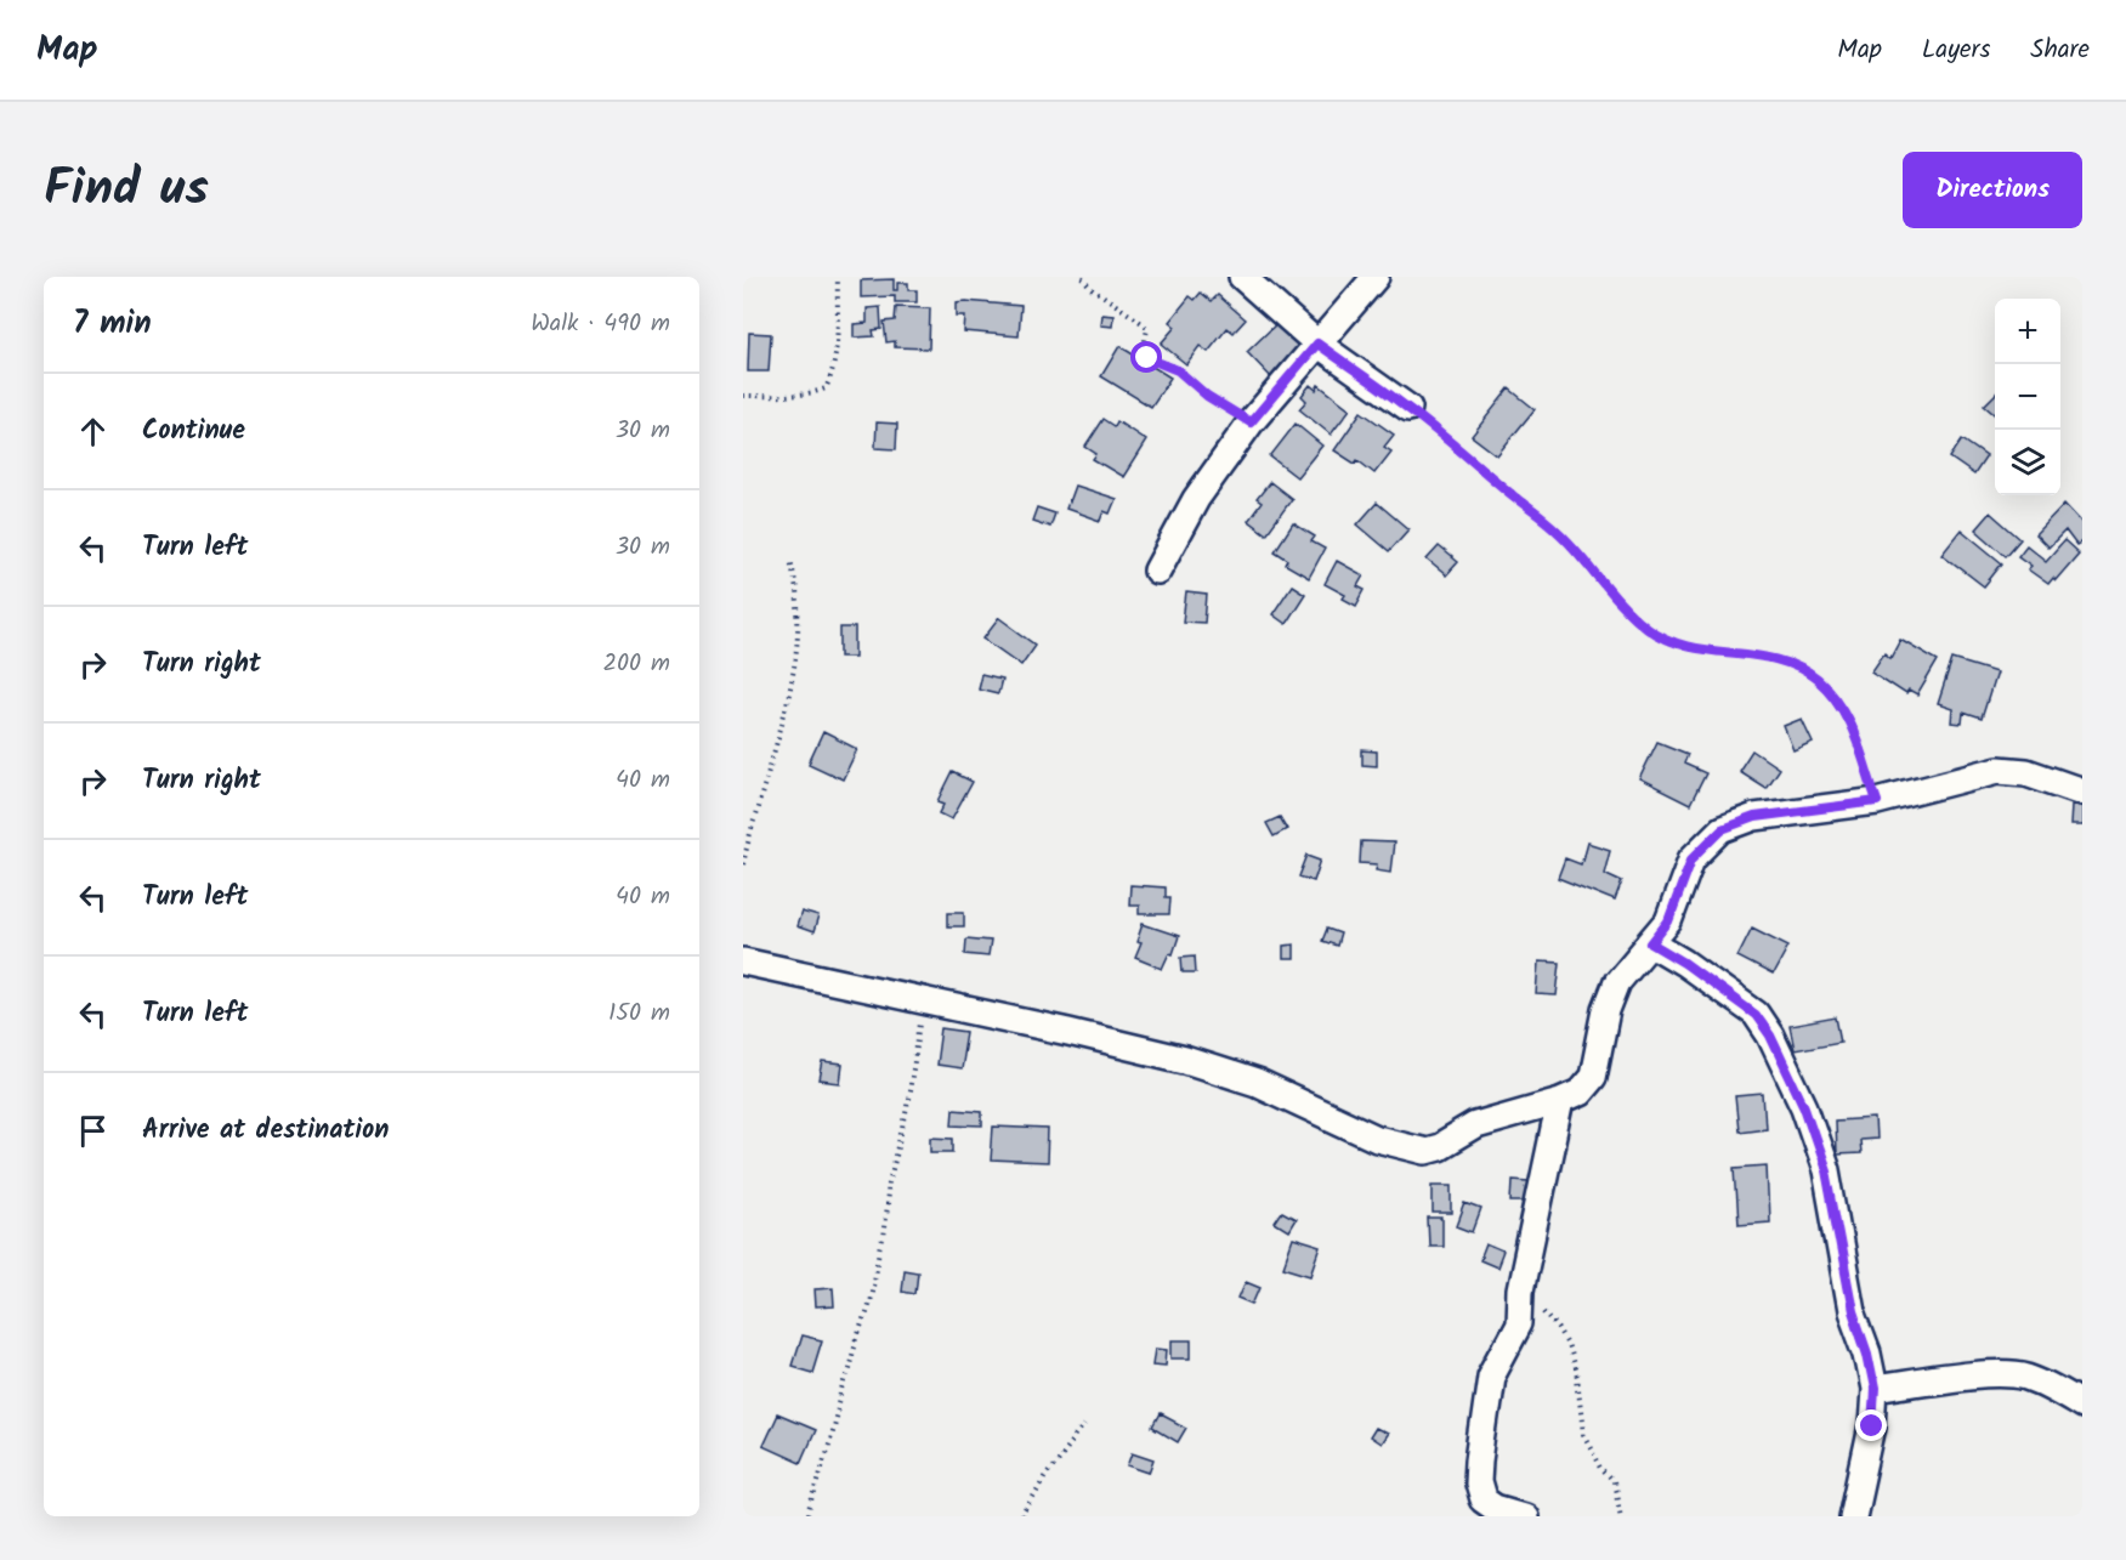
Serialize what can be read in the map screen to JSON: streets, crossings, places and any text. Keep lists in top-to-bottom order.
{
  "page": {
    "header": "Map",
    "nav": ["Map", "Layers", "Share"],
    "title": "Find us",
    "buttons": "Directions",
    "heading": ["7 min", "Walk · 490 m"],
    "map_buttons": ["+", "−"],
    "list": [
      ["Continue", "30 m"],
      ["Turn left", "30 m"],
      ["Turn right", "200 m"],
      ["Turn right", "40 m"],
      ["Turn left", "40 m"],
      ["Turn left", "150 m"],
      "Arrive at destination"
    ]
  }
}
